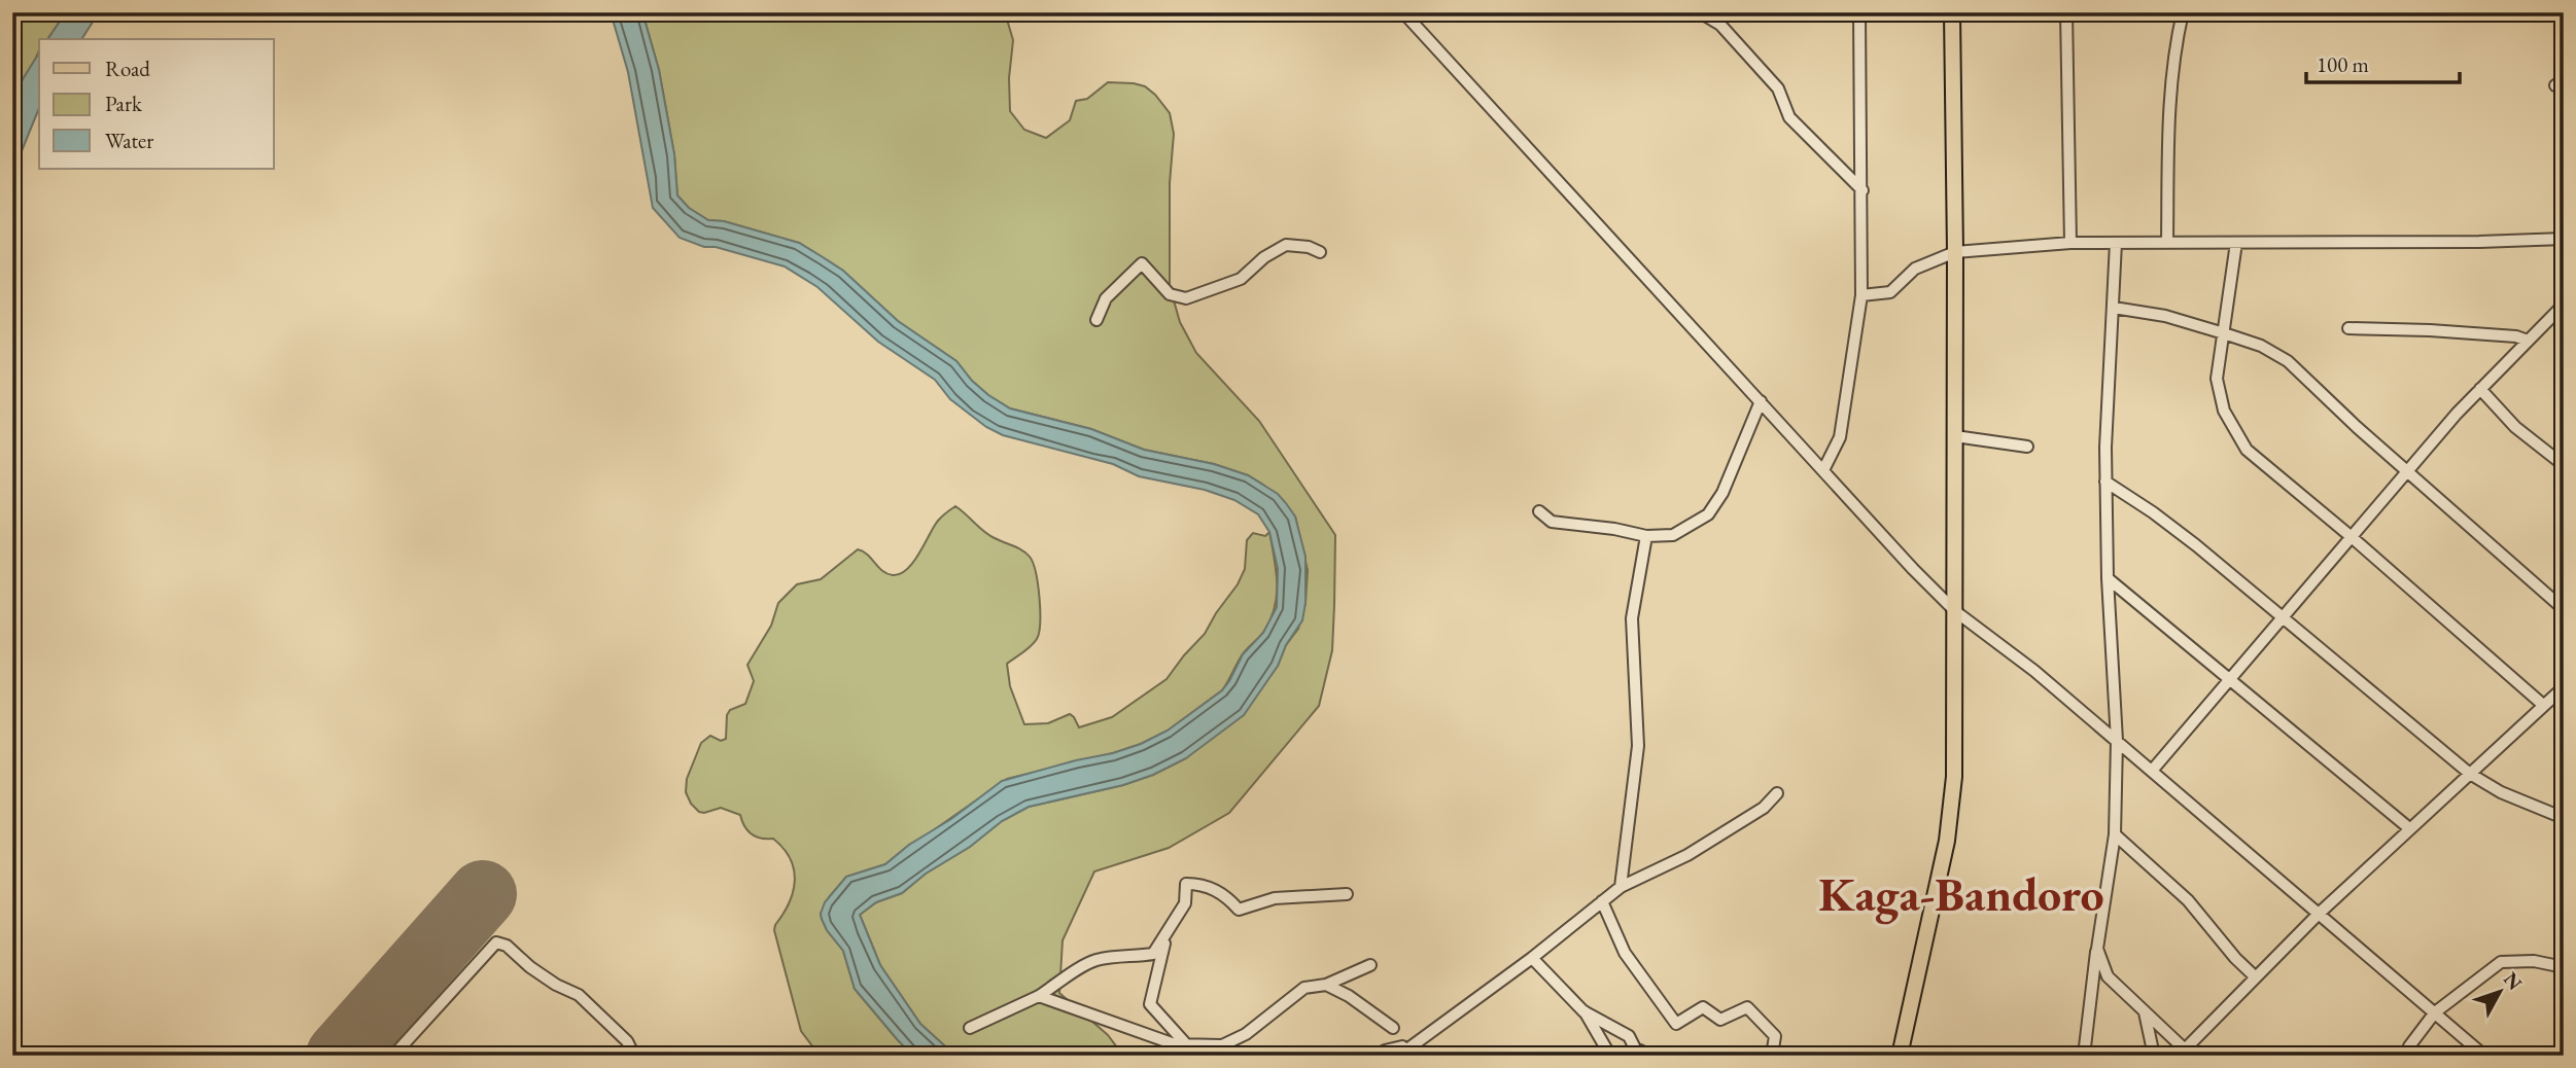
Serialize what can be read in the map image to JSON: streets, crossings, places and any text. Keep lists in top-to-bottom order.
{
  "districts": ["Kaga-Bandoro"],
  "legend": ["Road", "Park", "Water"],
  "scale_bar": "100 m",
  "north": "top right"
}
